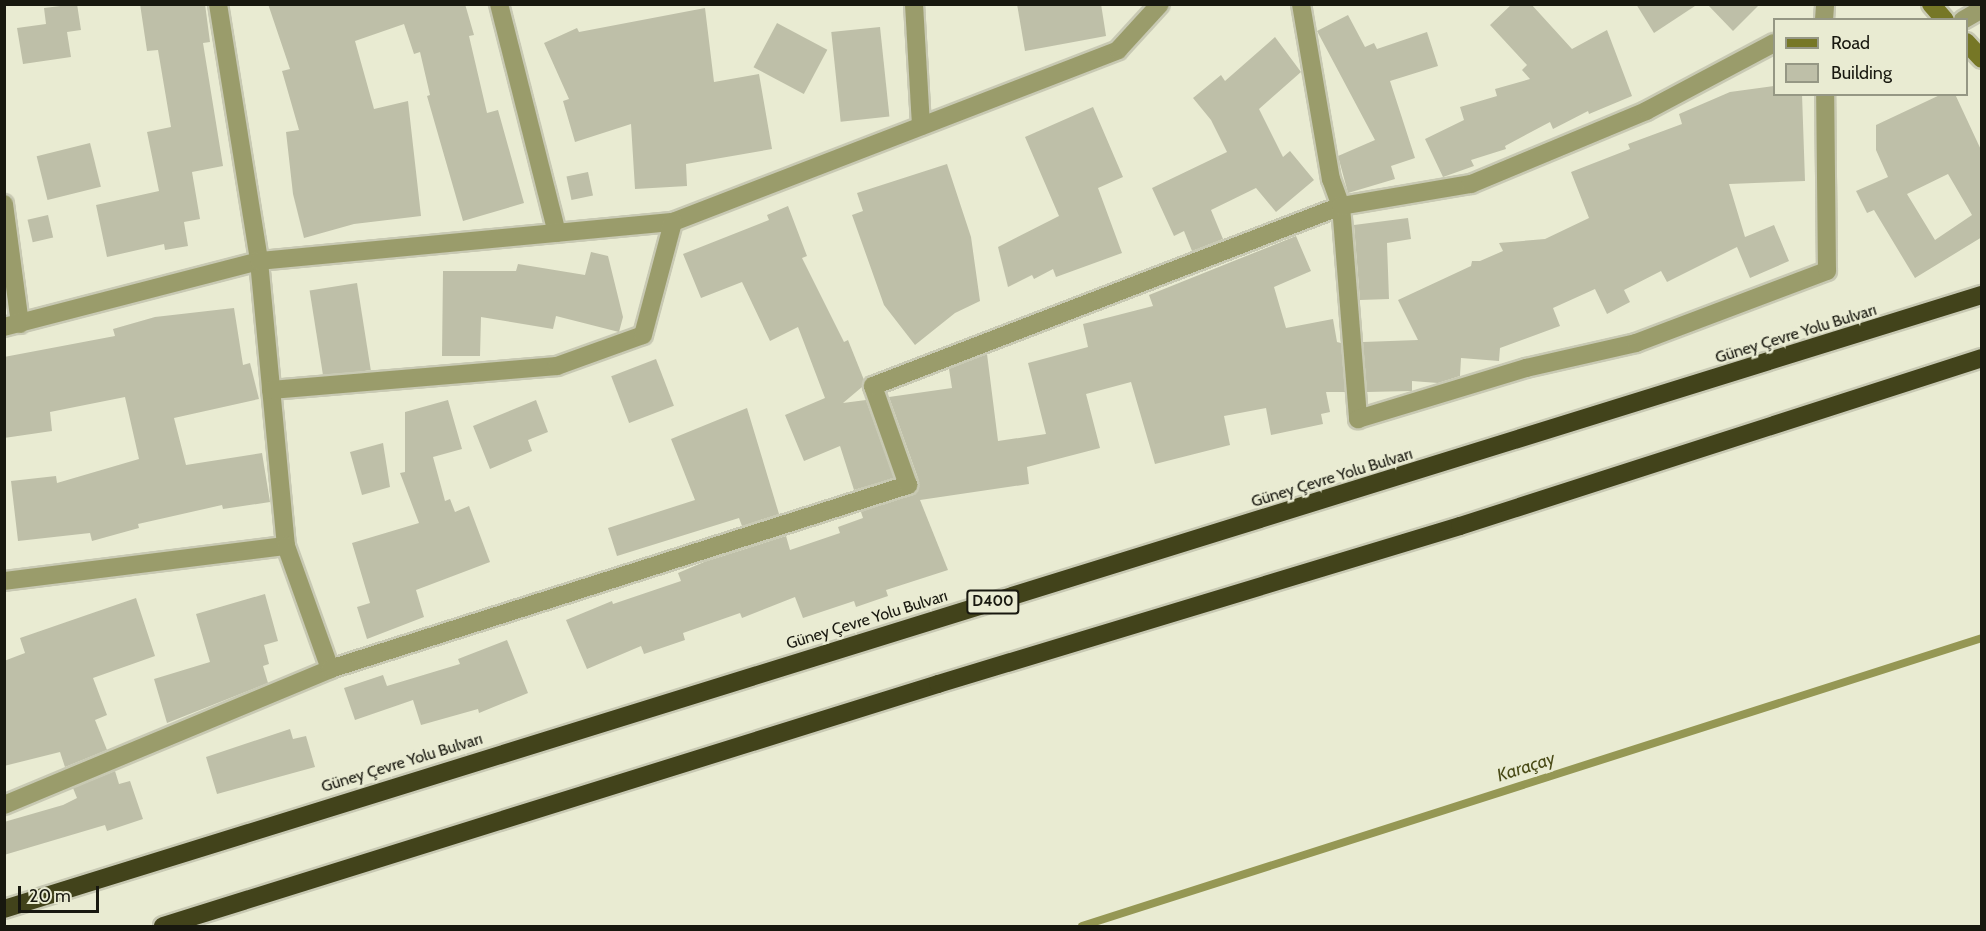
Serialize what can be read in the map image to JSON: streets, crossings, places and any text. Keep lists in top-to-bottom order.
{
  "streets": {
    "highway": ["Güney Çevre Yolu Bulvarı", "D400"]
  },
  "water": ["Karaçay"],
  "legend": ["Road", "Building"],
  "scale_bar": "20 m"
}
